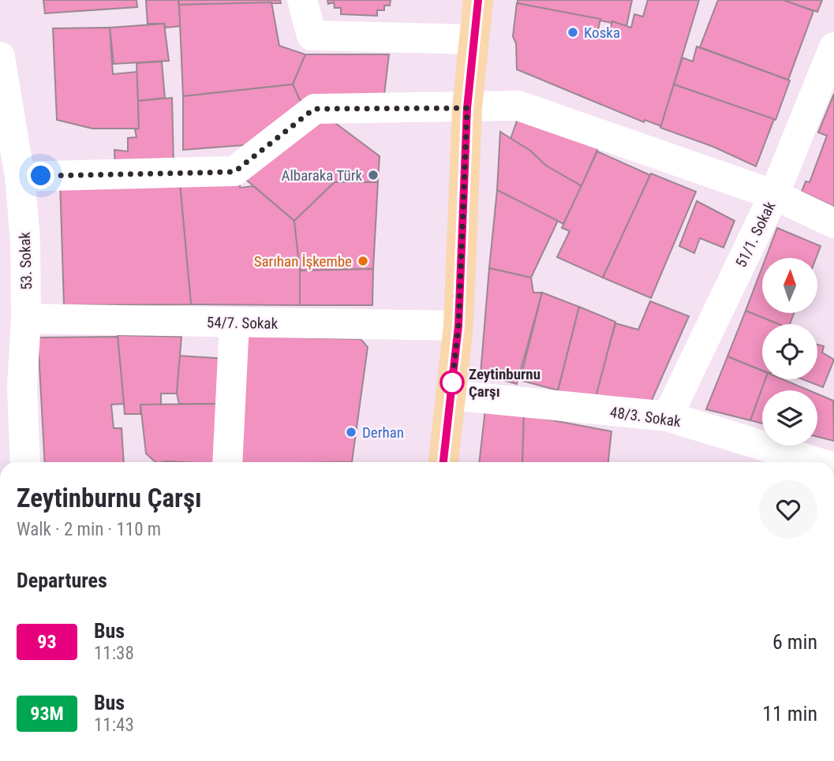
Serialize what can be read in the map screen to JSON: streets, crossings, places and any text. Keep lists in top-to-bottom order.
{
  "streets": {
    "street": [
      "51/1. Sokak",
      "53. Sokak",
      "54/7. Sokak",
      "48/3. Sokak"
    ]
  },
  "crossings": [
    ["51/1. Sokak", "48/3. Sokak"],
    ["53. Sokak", "54/7. Sokak"]
  ],
  "places": [
    "Koska",
    "Albaraka Türk",
    "Sarıhan İşkembe",
    "Zeytinburnu Çarşı",
    "Derhan"
  ],
  "lines": ["bus line 93"],
  "north": "top",
  "page": {
    "heading": [
      ["Zeytinburnu Çarşı", "Walk · 2 min · 110 m"],
      "Departures"
    ],
    "list": [
      {
        "mark": "93",
        "name": "Bus",
        "note": "11:38",
        "value": "6 min"
      },
      {
        "mark": "93M",
        "name": "Bus",
        "note": "11:43",
        "value": "11 min"
      }
    ]
  }
}
